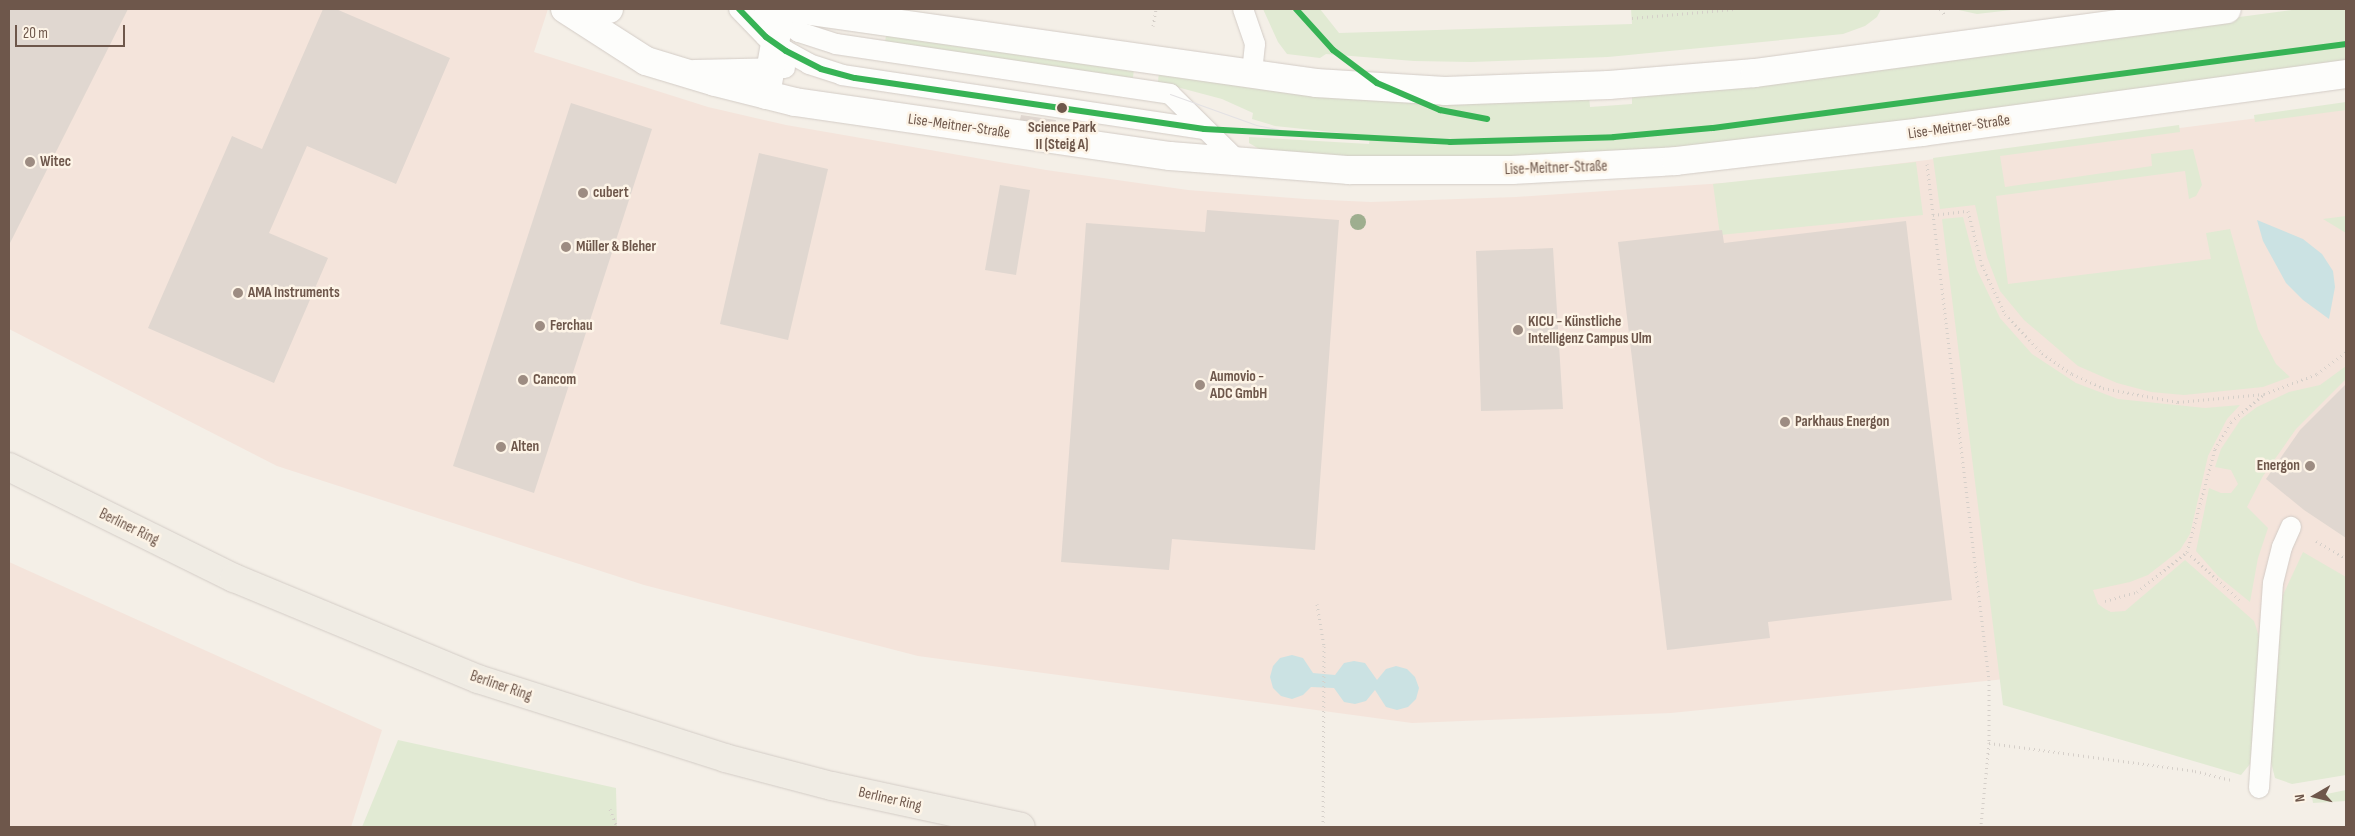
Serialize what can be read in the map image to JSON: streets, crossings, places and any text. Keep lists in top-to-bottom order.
{
  "streets": {
    "main road": ["Berliner Ring"],
    "street": ["Lise-Meitner-Straße"]
  },
  "places": [
    "Science Park II (Steig A)",
    "Witec",
    "cubert",
    "Müller & Bleher",
    "AMA Instruments",
    "Ferchau",
    "KICU - Künstliche Intelligenz Campus Ulm",
    "Cancom",
    "Aumovio - ADC GmbH",
    "Parkhaus Energon",
    "Alten",
    "Energon"
  ],
  "scale_bar": "20 m",
  "north": "left"
}
